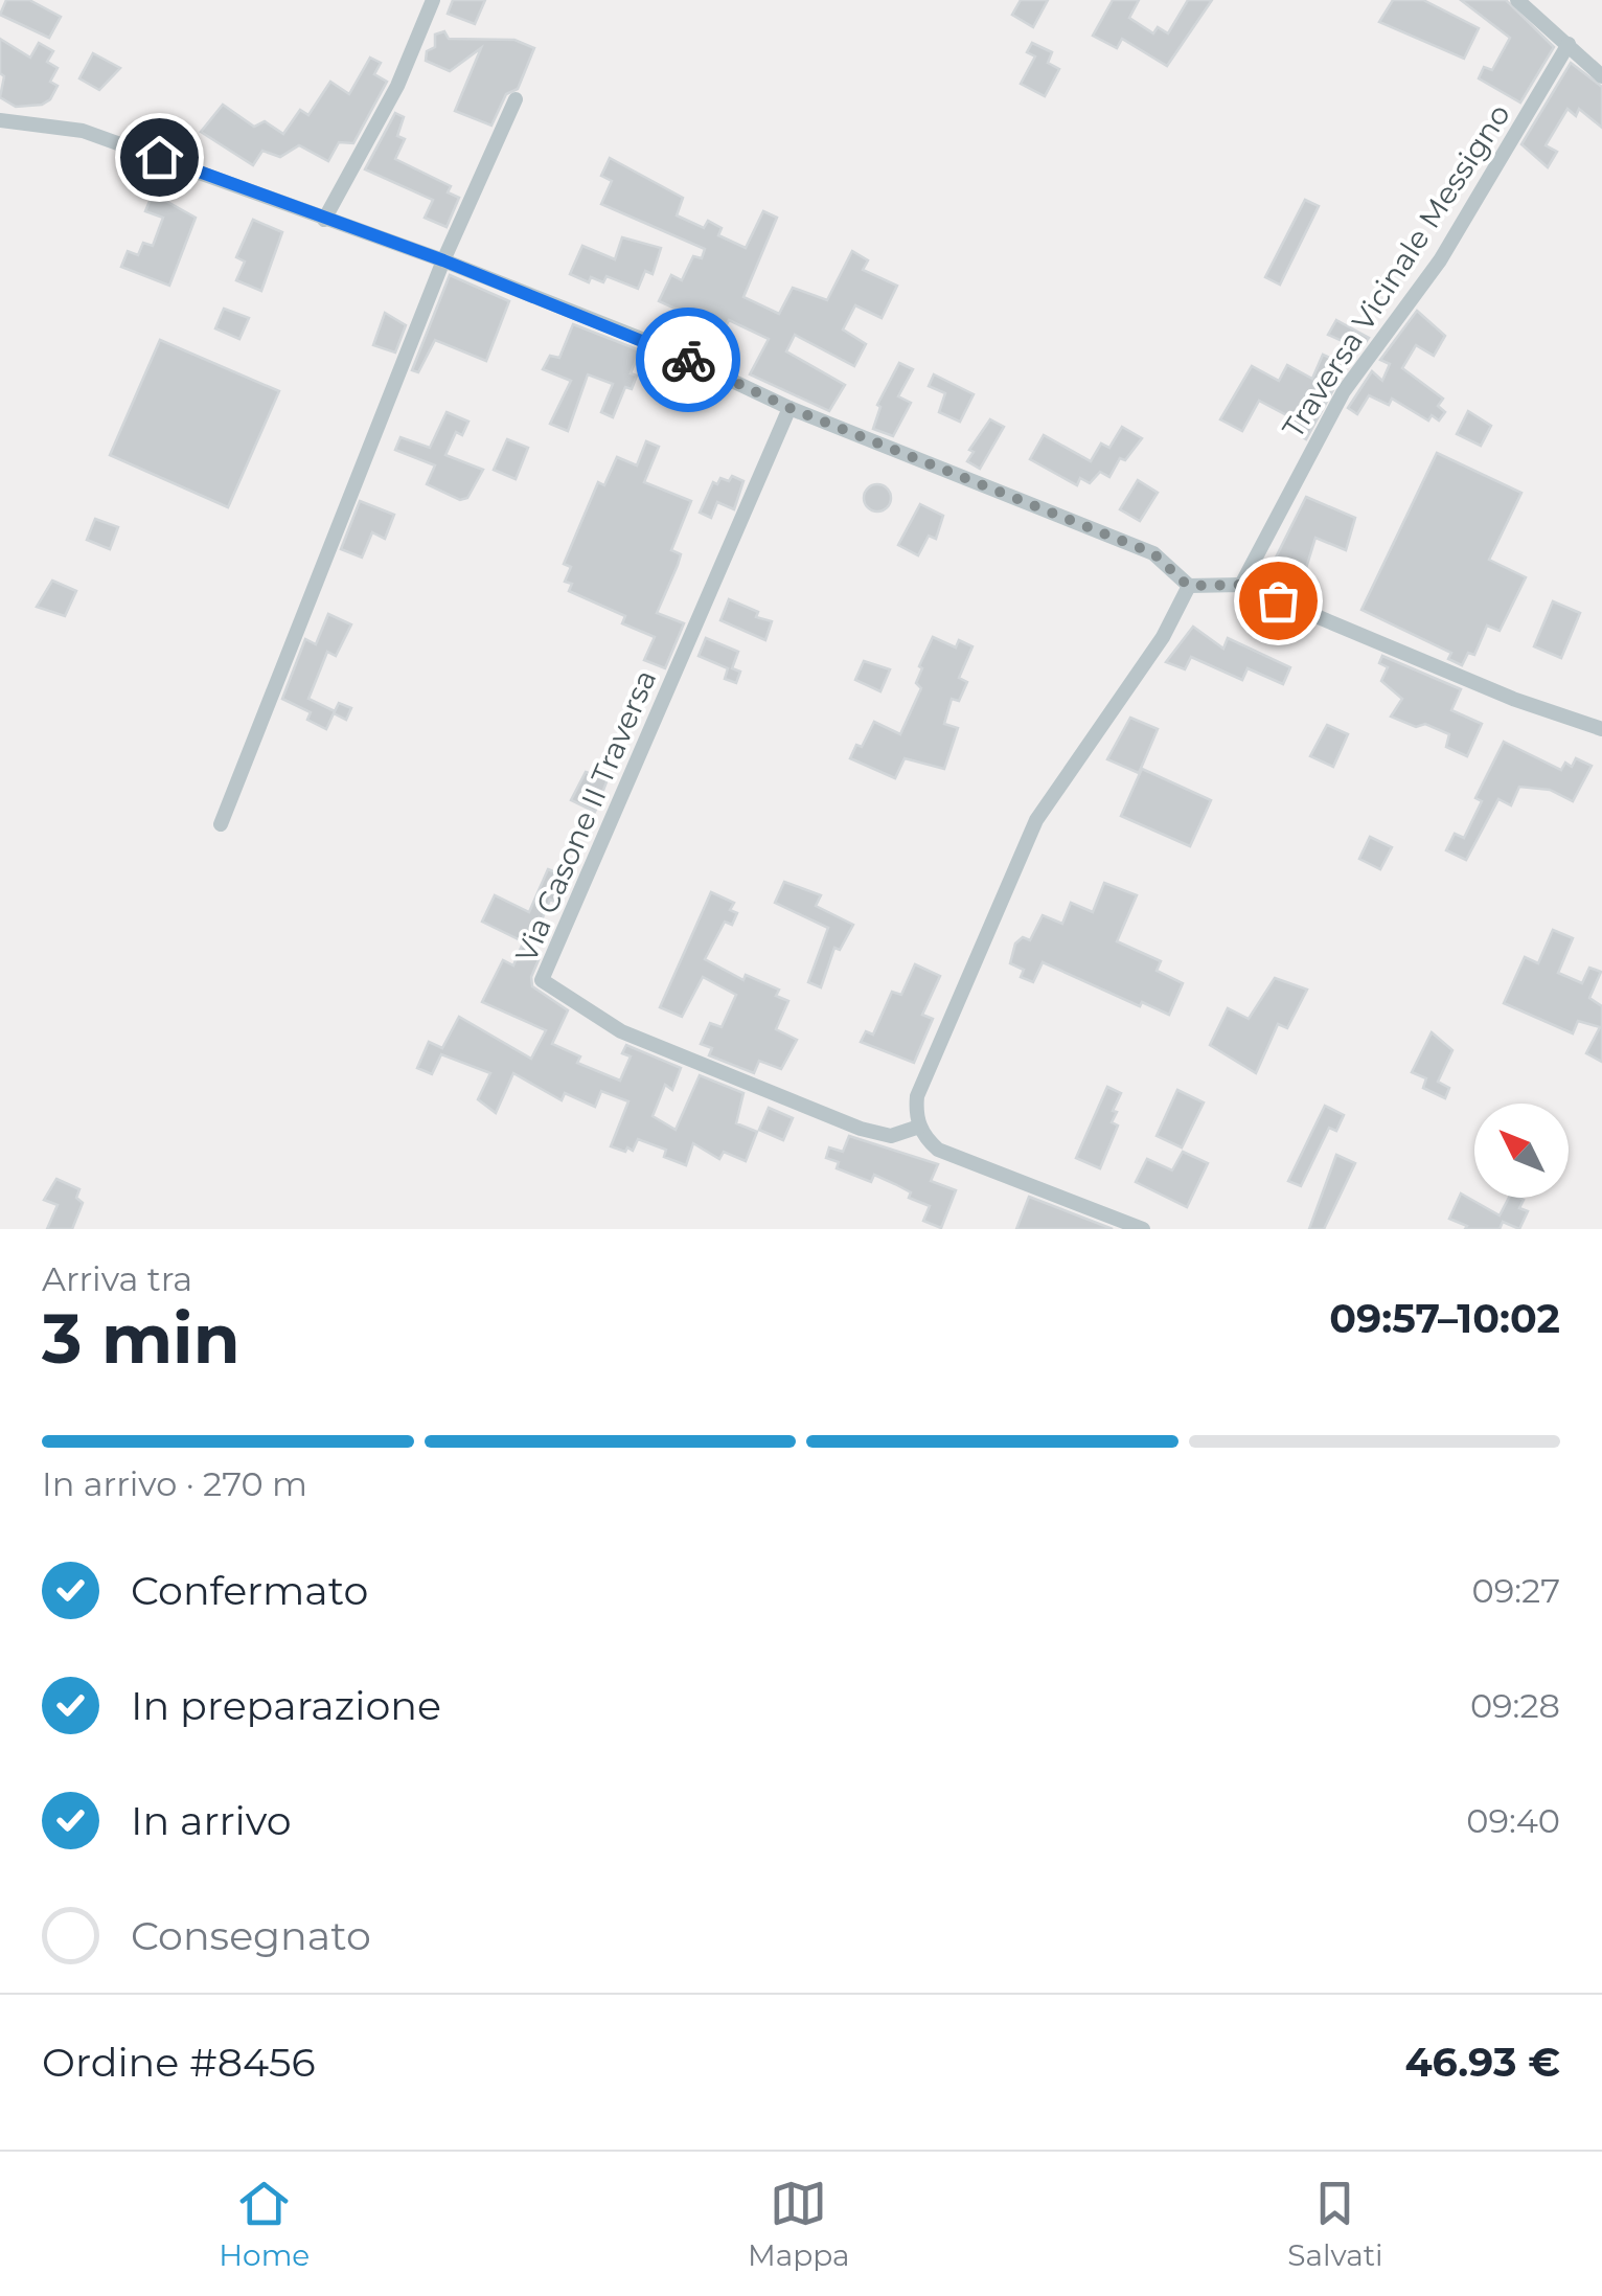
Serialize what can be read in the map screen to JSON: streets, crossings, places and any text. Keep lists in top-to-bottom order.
{
  "streets": {
    "street": ["Traversa Vicinale Messigno", "Via Casone II Traversa"]
  },
  "north": "top left",
  "page": {
    "heading": ["3 min", "Arriva tra", "09:57–10:02"],
    "panel": ["Ordine #8456", "46.93 €"],
    "bar": "In arrivo · 270 m",
    "list": [
      ["Confermato", "09:27"],
      ["In preparazione", "09:28"],
      ["In arrivo", "09:40"],
      "Consegnato"
    ],
    "tabs": ["Home", "Mappa", "Salvati"]
  }
}
